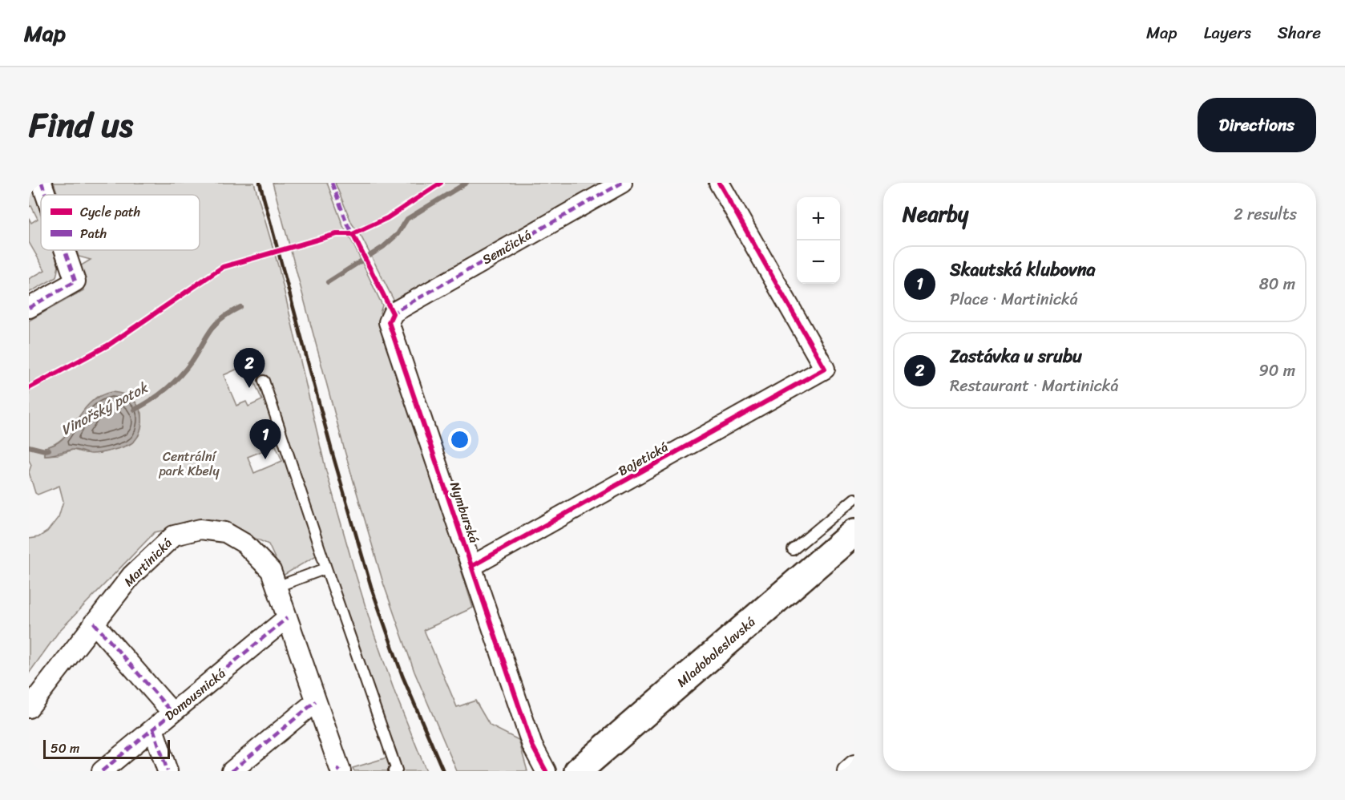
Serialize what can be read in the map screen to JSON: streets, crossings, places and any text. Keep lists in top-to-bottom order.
{
  "streets": {
    "main road": ["Mladoboleslavská"],
    "street": [
      "Semčická",
      "Bojetická",
      "Nymburská",
      "Martinická",
      "Domousnická"
    ]
  },
  "crossings": [
    ["Semčická", "Nymburská"],
    ["Bojetická", "Nymburská"],
    ["Martinická", "Domousnická"]
  ],
  "water": ["Vinořský potok"],
  "parks": ["Centrální park Kbely"],
  "legend": ["Cycle path", "Path"],
  "scale_bar": "50 m",
  "page": {
    "header": "Map",
    "nav": ["Map", "Layers", "Share"],
    "title": "Find us",
    "buttons": "Directions",
    "heading": ["Nearby", "2 results"],
    "map_buttons": ["+", "−"],
    "list": [
      {
        "mark": "1",
        "name": "Skautská klubovna",
        "note": "Place · Martinická",
        "value": "80 m"
      },
      {
        "mark": "2",
        "name": "Zastávka u srubu",
        "note": "Restaurant · Martinická",
        "value": "90 m"
      }
    ],
    "pins": ["2", "1"],
    "scale": "50 m"
  }
}
